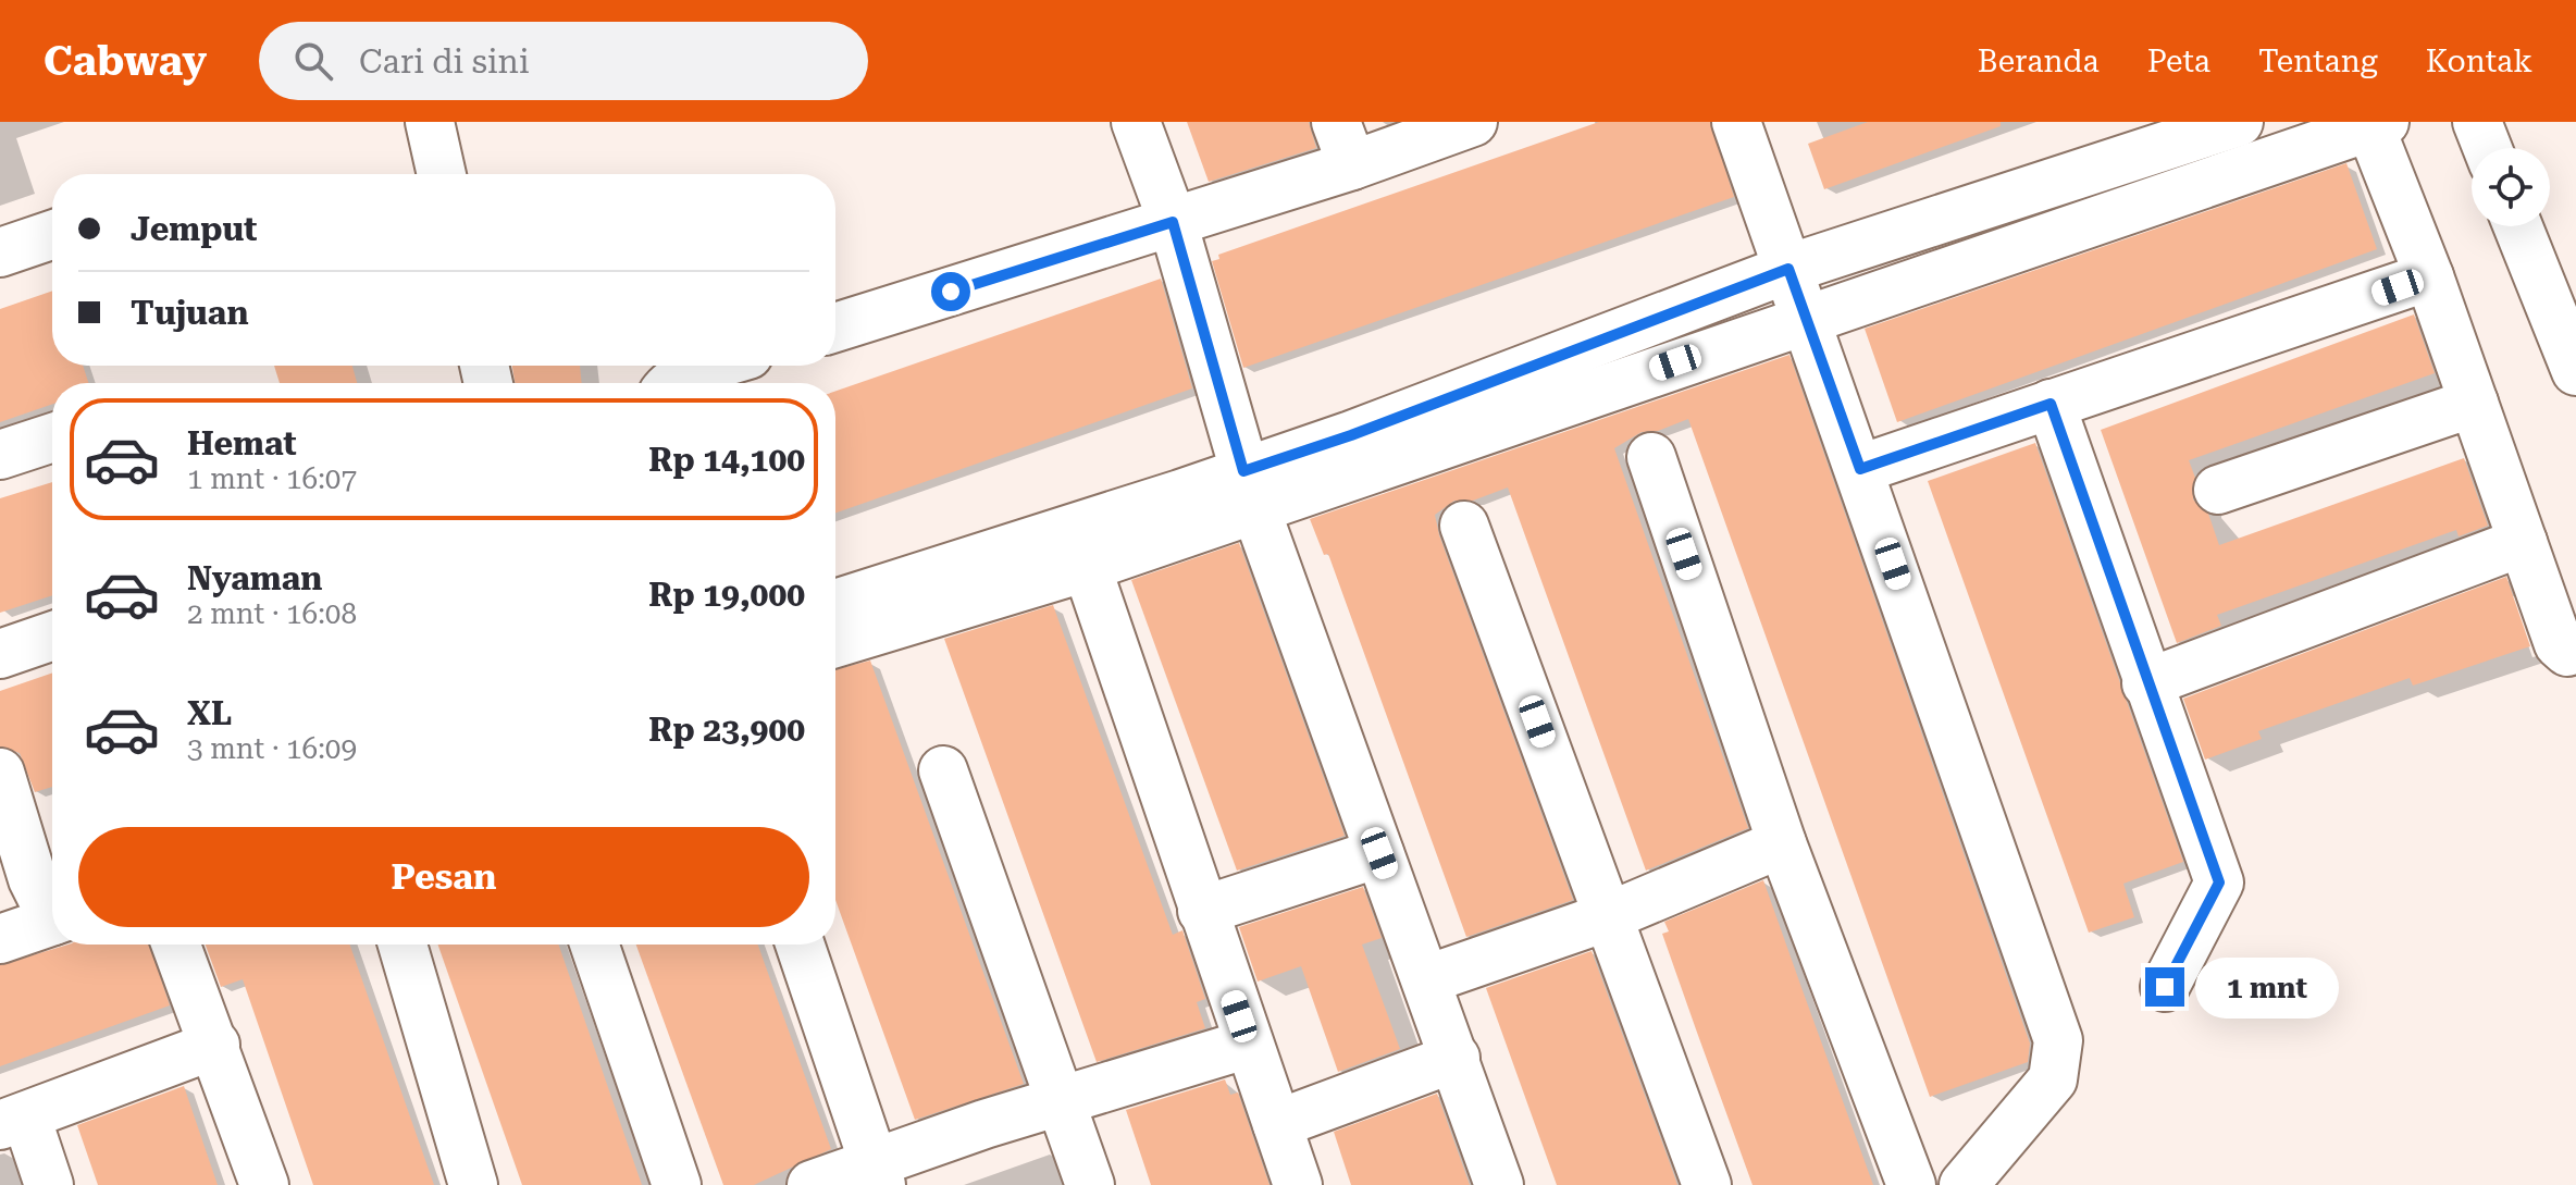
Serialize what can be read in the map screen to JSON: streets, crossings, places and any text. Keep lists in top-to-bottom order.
{
  "page": {
    "header": "Cabway",
    "search": "Cari di sini",
    "nav": [
      "Beranda",
      "Peta",
      "Tentang",
      "Kontak"
    ],
    "banner": ["Jemput", "Tujuan"],
    "list": [
      {
        "name": "Hemat",
        "note": "1 mnt · 16:07",
        "value": "Rp 14,100"
      },
      {
        "name": "Nyaman",
        "note": "2 mnt · 16:08",
        "value": "Rp 19,000"
      },
      {
        "name": "XL",
        "note": "3 mnt · 16:09",
        "value": "Rp 23,900"
      }
    ],
    "buttons": "Pesan",
    "bubble": "1 mnt"
  }
}
